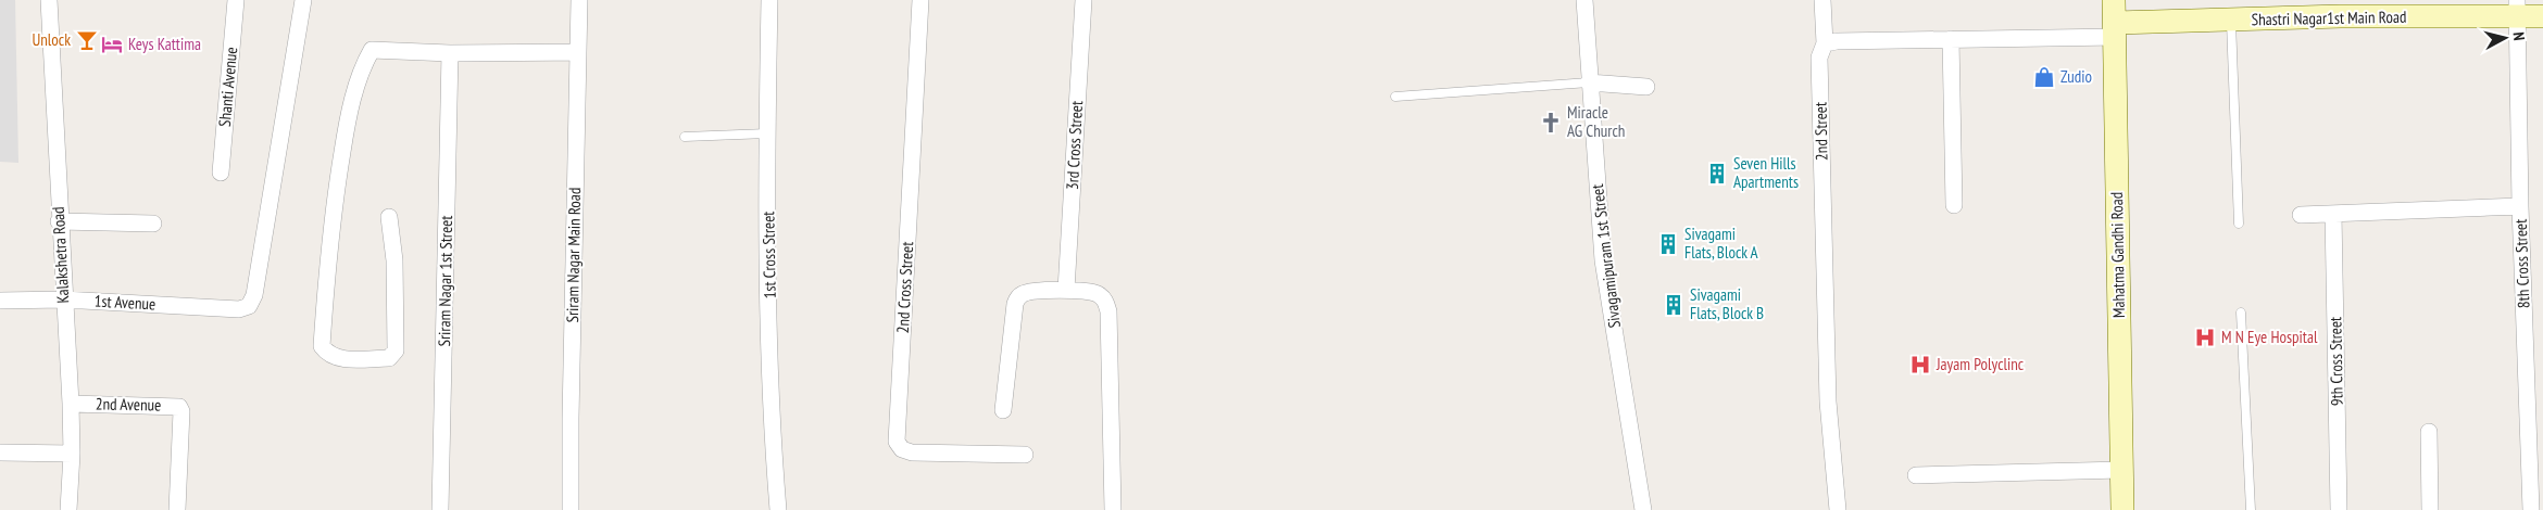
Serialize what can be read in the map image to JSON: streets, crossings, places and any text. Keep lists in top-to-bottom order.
{
  "streets": {
    "main road": ["Shastri Nagar1st Main Road", "Mahatma Gandhi Road"],
    "street": [
      "Shanti Avenue",
      "2nd Street",
      "3rd Cross Street",
      "Kalakshetra Road",
      "Sriram Nagar Main Road",
      "1st Cross Street",
      "Sivagamipuram 1st Street",
      "8th Cross Street",
      "Sriram Nagar 1st Street",
      "2nd Cross Street",
      "1st Avenue",
      "9th Cross Street",
      "2nd Avenue"
    ]
  },
  "crossings": [
    ["Shastri Nagar1st Main Road", "Mahatma Gandhi Road"],
    ["Shastri Nagar1st Main Road", "8th Cross Street"],
    ["Kalakshetra Road", "1st Avenue"],
    ["Kalakshetra Road", "2nd Avenue"]
  ],
  "places": {
    "bar": ["Unlock"],
    "hotel": ["Keys Kattima"],
    "shop": ["Zudio"],
    "church": ["Miracle AG Church"],
    "building": ["Seven Hills Apartments", "Sivagami Flats, Block A", "Sivagami Flats, Block B"],
    "hospital": ["M N Eye Hospital", "Jayam Polyclinc"]
  },
  "north": "right"
}
